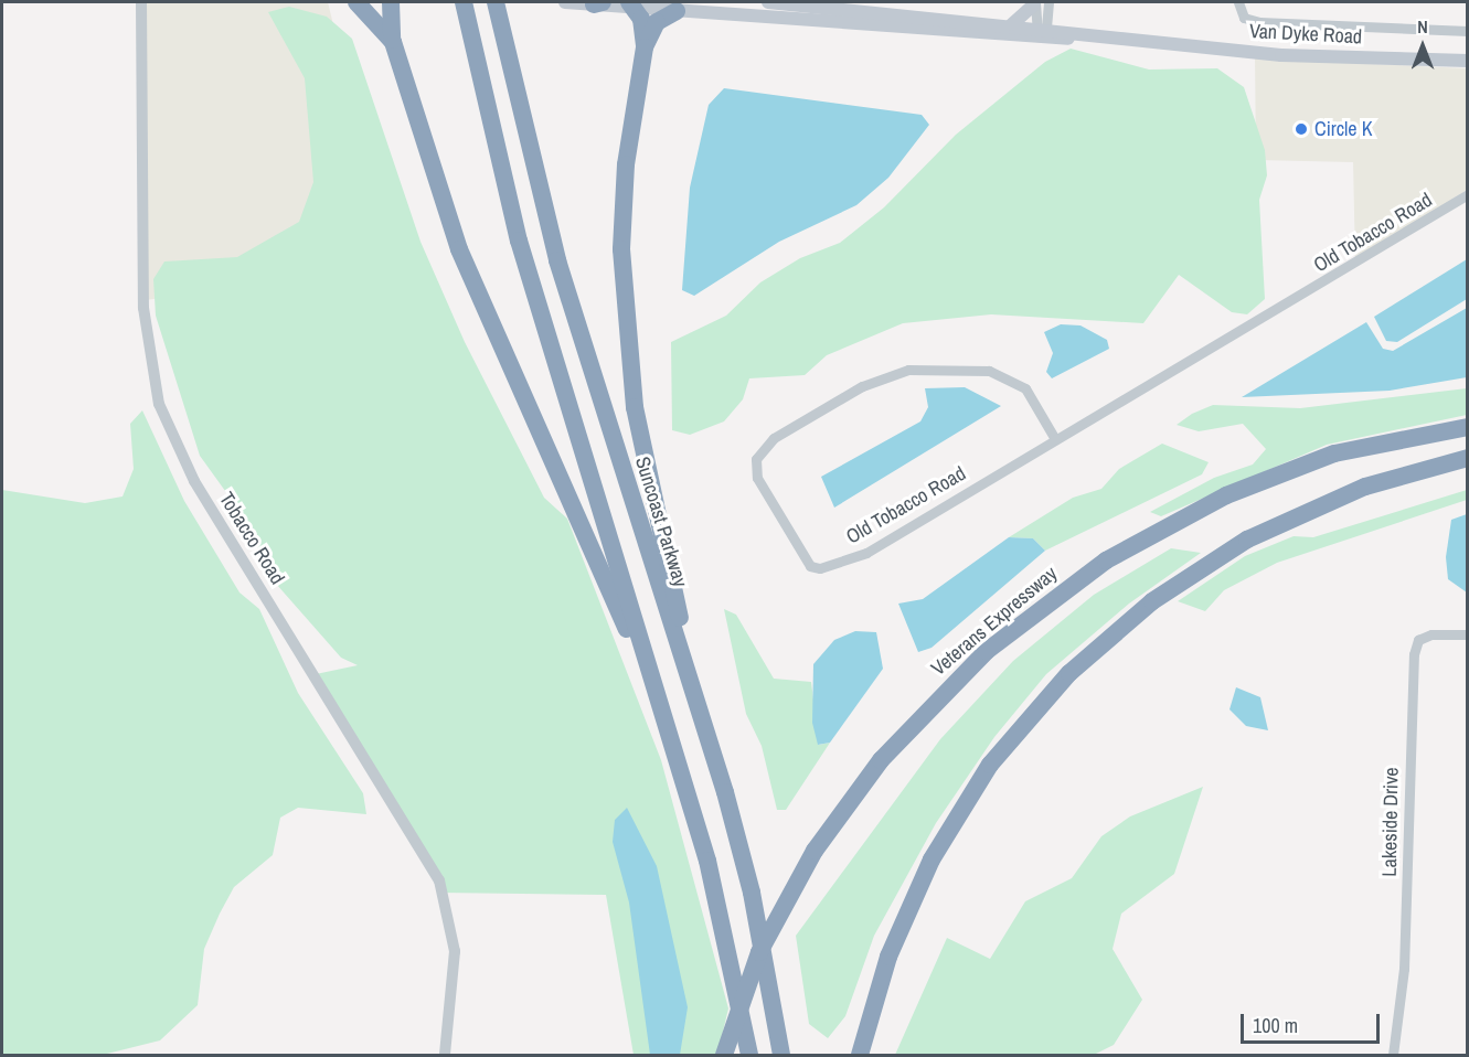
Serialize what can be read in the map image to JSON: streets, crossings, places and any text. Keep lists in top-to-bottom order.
{
  "streets": {
    "highway": ["Suncoast Parkway", "Veterans Expressway"],
    "main road": ["Van Dyke Road"],
    "street": ["Old Tobacco Road", "Tobacco Road", "Lakeside Drive"]
  },
  "places": ["Circle K"],
  "scale_bar": "100 m",
  "north": "top"
}
